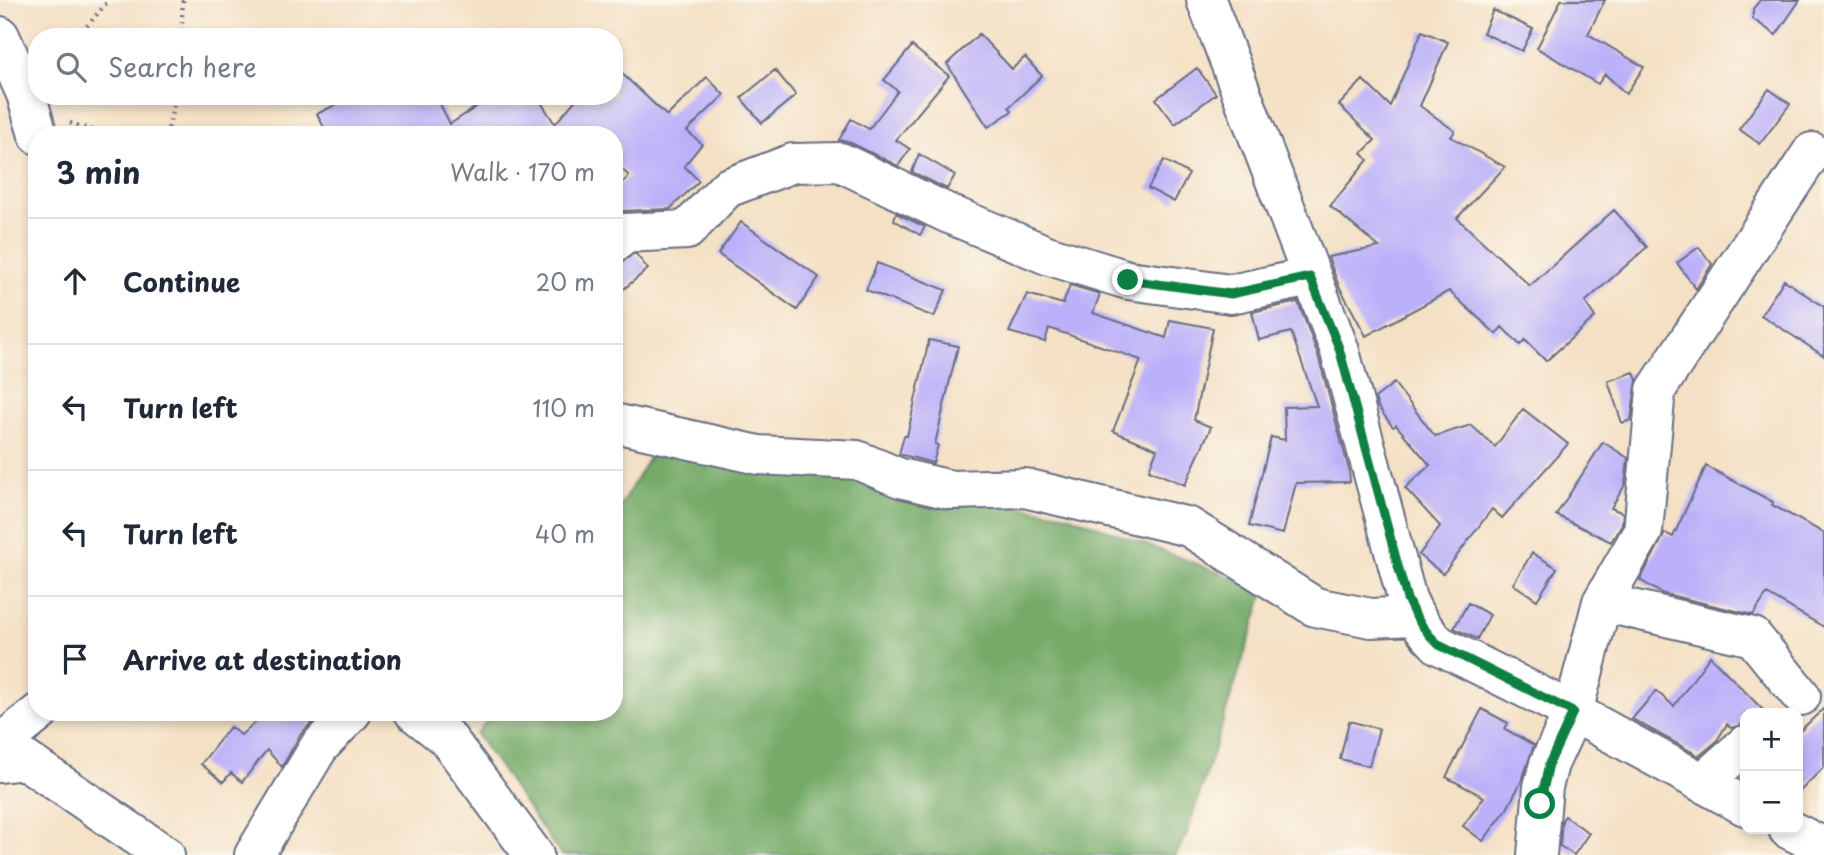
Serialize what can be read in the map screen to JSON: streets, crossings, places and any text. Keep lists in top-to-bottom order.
{
  "page": {
    "search": "Search here",
    "heading": ["3 min", "Walk · 170 m"],
    "list": [
      ["Continue", "20 m"],
      ["Turn left", "110 m"],
      ["Turn left", "40 m"],
      "Arrive at destination"
    ],
    "map_buttons": ["+", "−"]
  }
}
